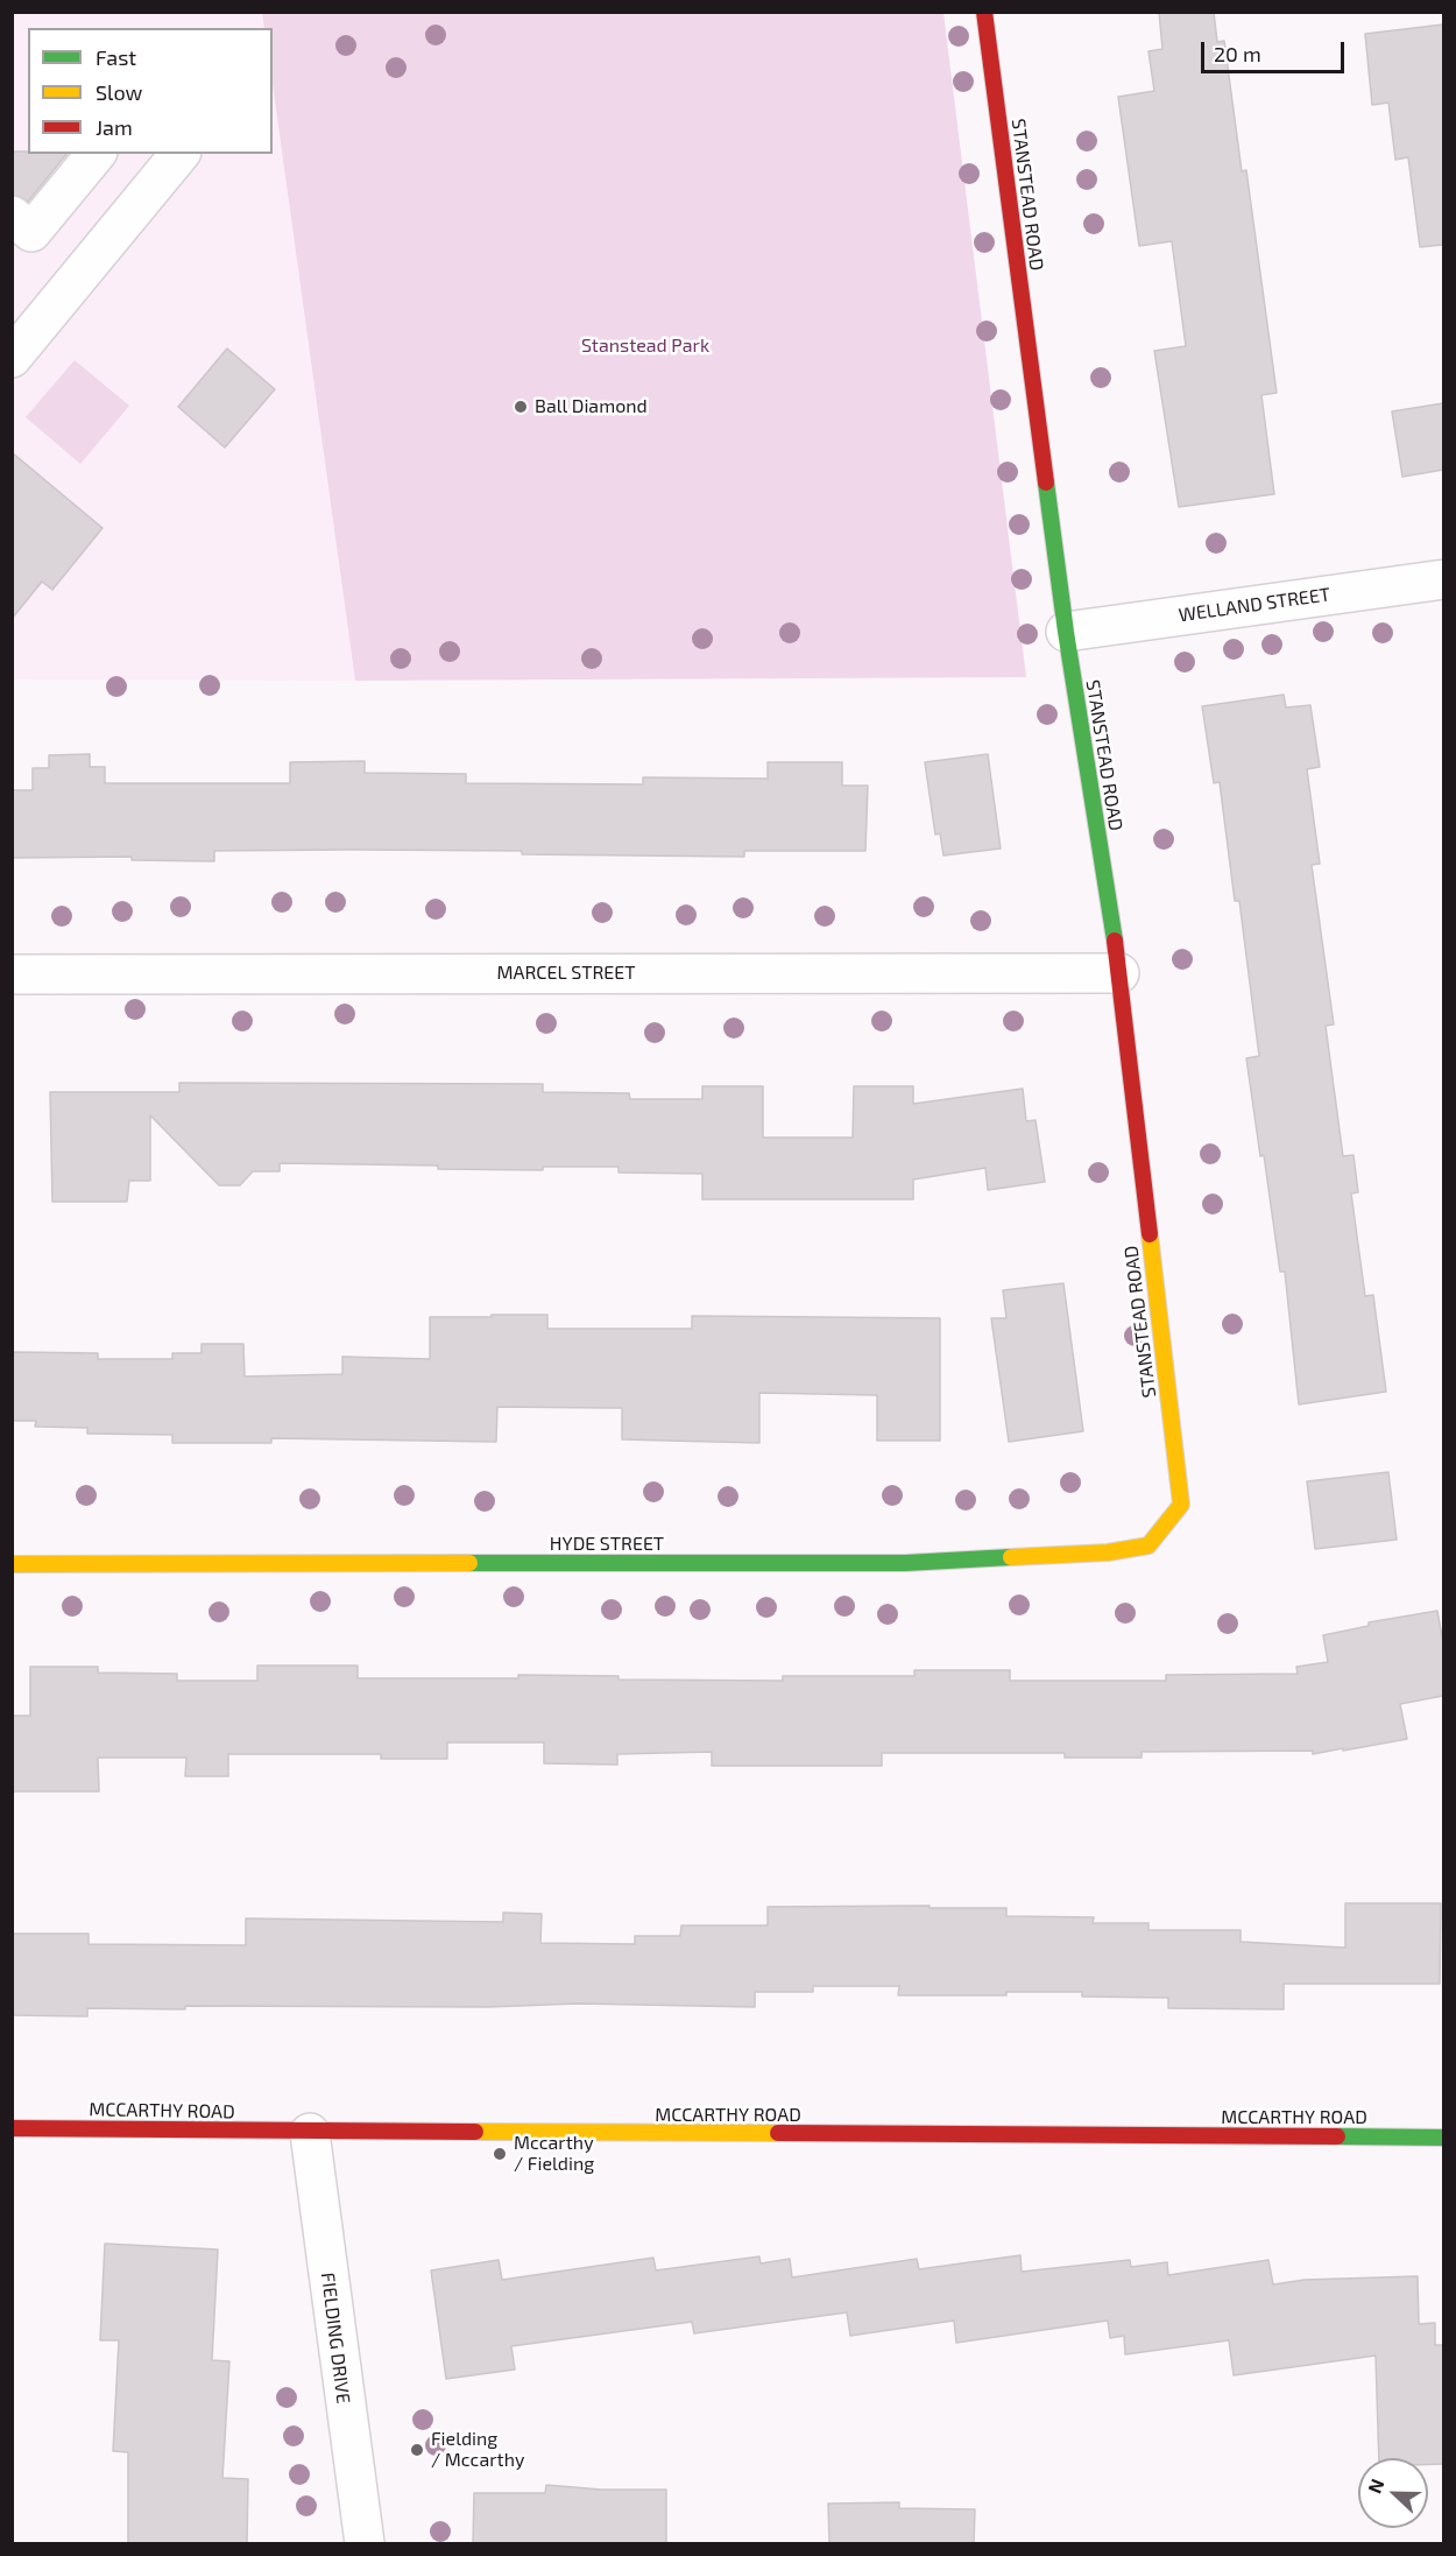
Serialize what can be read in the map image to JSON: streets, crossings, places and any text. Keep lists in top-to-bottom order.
{
  "streets": {
    "street": [
      "STANSTEAD ROAD",
      "WELLAND STREET",
      "MARCEL STREET",
      "HYDE STREET",
      "MCCARTHY ROAD",
      "FIELDING DRIVE"
    ]
  },
  "crossings": [
    ["STANSTEAD ROAD", "WELLAND STREET"],
    ["STANSTEAD ROAD", "MARCEL STREET"],
    ["STANSTEAD ROAD", "HYDE STREET"],
    ["MCCARTHY ROAD", "FIELDING DRIVE"]
  ],
  "parks": ["Stanstead Park"],
  "places": ["Ball Diamond", "Mccarthy / Fielding", "Fielding / Mccarthy"],
  "legend": ["Fast", "Slow", "Jam"],
  "scale_bar": "20 m",
  "north": "left"
}
